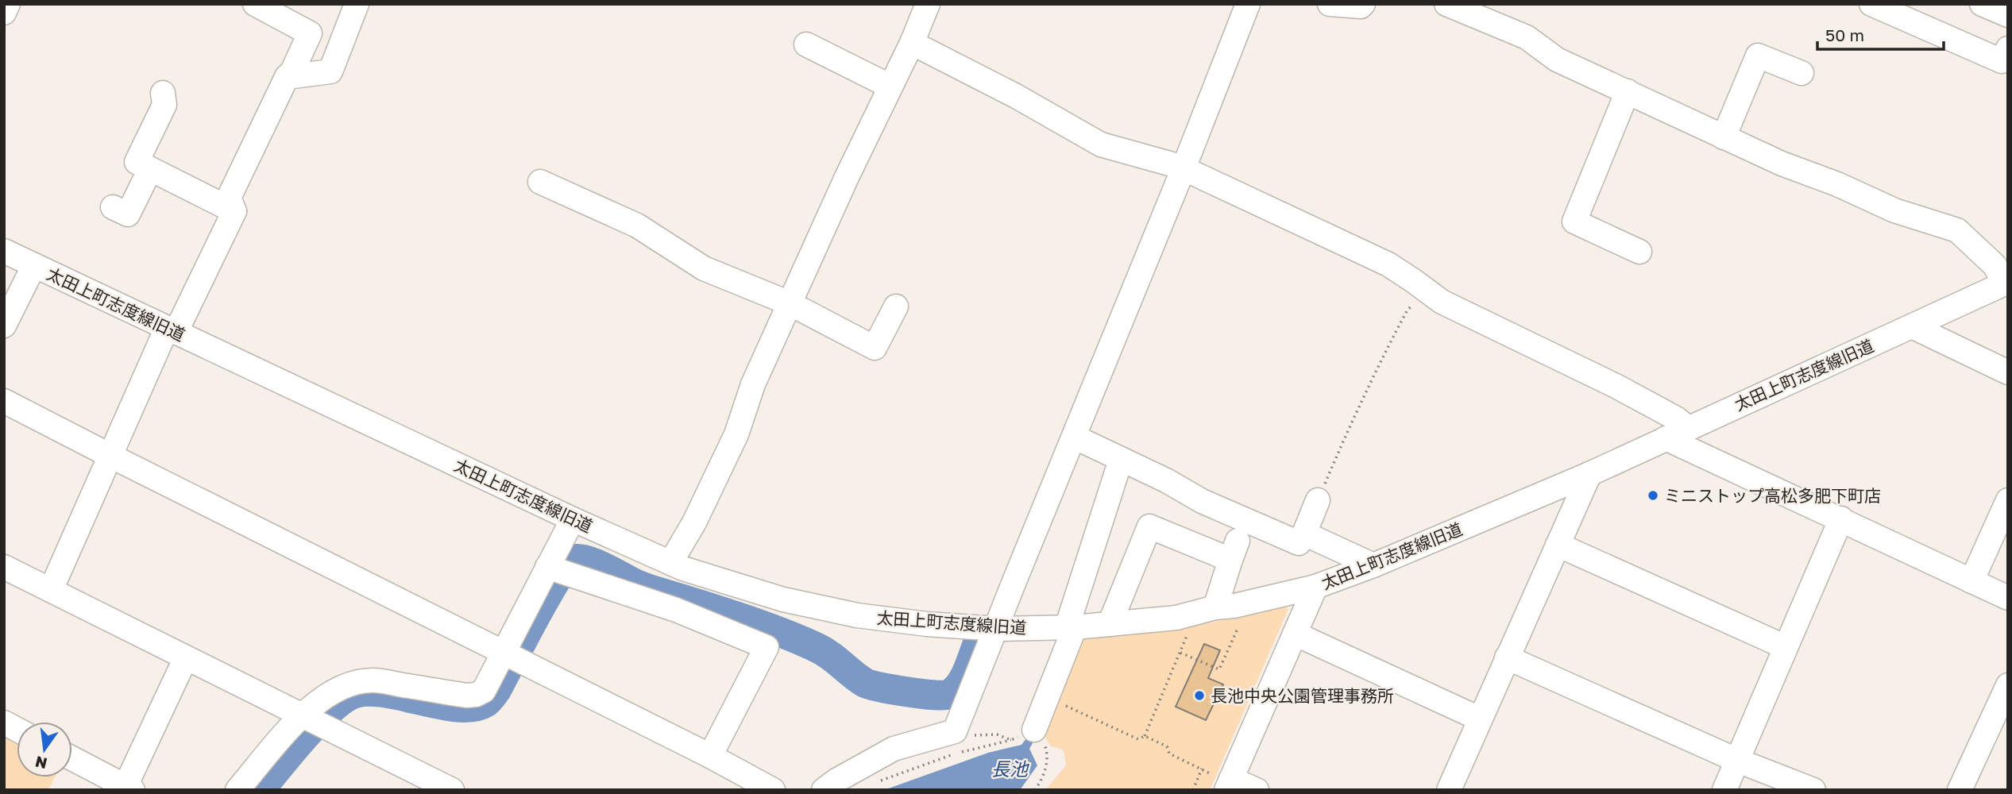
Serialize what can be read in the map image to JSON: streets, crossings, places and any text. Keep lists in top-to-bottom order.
{
  "streets": {
    "street": ["太田上町志度線旧道"]
  },
  "water": ["長池"],
  "places": ["ミニストップ高松多肥下町店", "長池中央公園管理事務所"],
  "scale_bar": "50 m",
  "north": "bottom"
}
